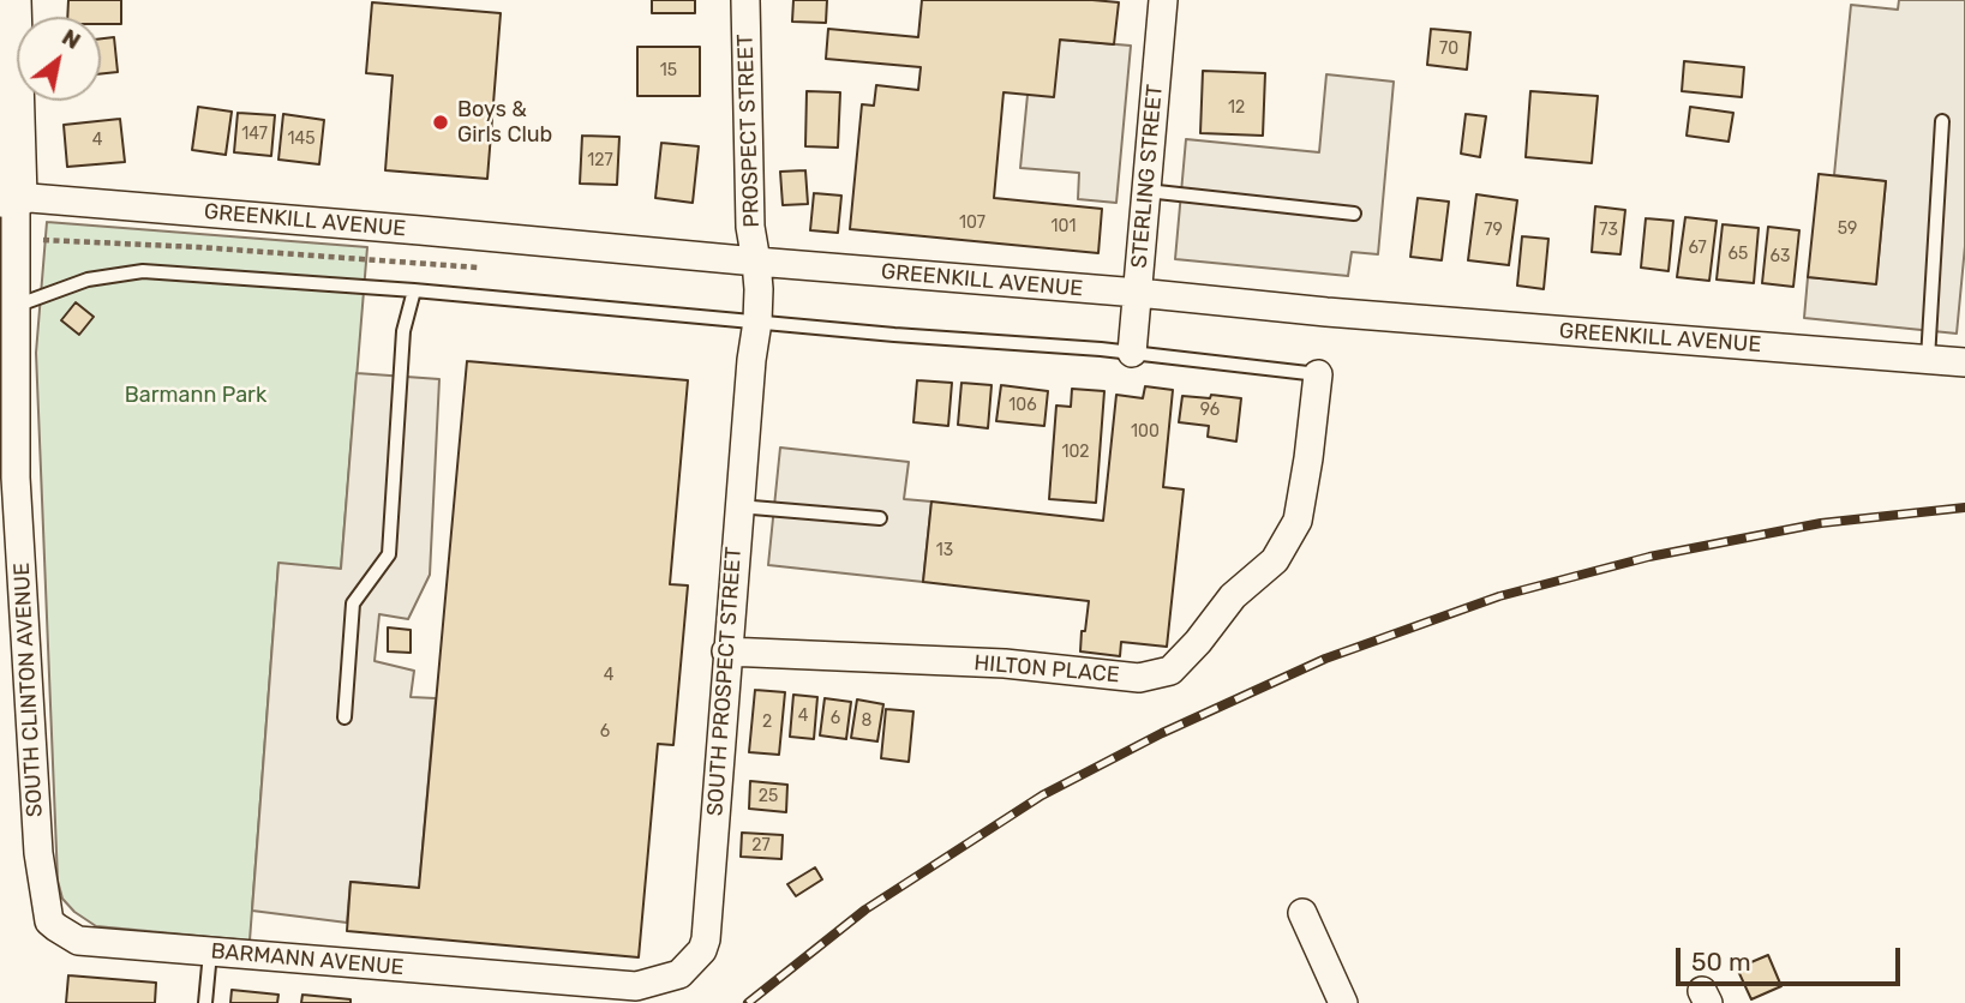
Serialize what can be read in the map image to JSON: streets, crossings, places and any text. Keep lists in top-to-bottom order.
{
  "streets": {
    "street": [
      "PROSPECT STREET",
      "STERLING STREET",
      "GREENKILL AVENUE",
      "HILTON PLACE",
      "SOUTH PROSPECT STREET",
      "SOUTH CLINTON AVENUE",
      "BARMANN AVENUE"
    ]
  },
  "crossings": [
    ["PROSPECT STREET", "GREENKILL AVENUE"],
    ["PROSPECT STREET", "SOUTH PROSPECT STREET"],
    ["STERLING STREET", "GREENKILL AVENUE"],
    ["GREENKILL AVENUE", "SOUTH PROSPECT STREET"],
    ["GREENKILL AVENUE", "SOUTH CLINTON AVENUE"],
    ["HILTON PLACE", "SOUTH PROSPECT STREET"],
    ["SOUTH PROSPECT STREET", "BARMANN AVENUE"],
    ["SOUTH CLINTON AVENUE", "BARMANN AVENUE"]
  ],
  "parks": ["Barmann Park"],
  "places": ["Boys & Girls Club"],
  "house_numbers": [
    "70",
    "15",
    "12",
    "147",
    "145",
    "4",
    "127",
    "107",
    "101",
    "59",
    "79",
    "73",
    "67",
    "65",
    "63",
    "106",
    "96",
    "100",
    "102",
    "13",
    "4",
    "4",
    "6",
    "8",
    "2",
    "6",
    "25",
    "27"
  ],
  "scale_bar": "50 m",
  "north": "top right"
}
